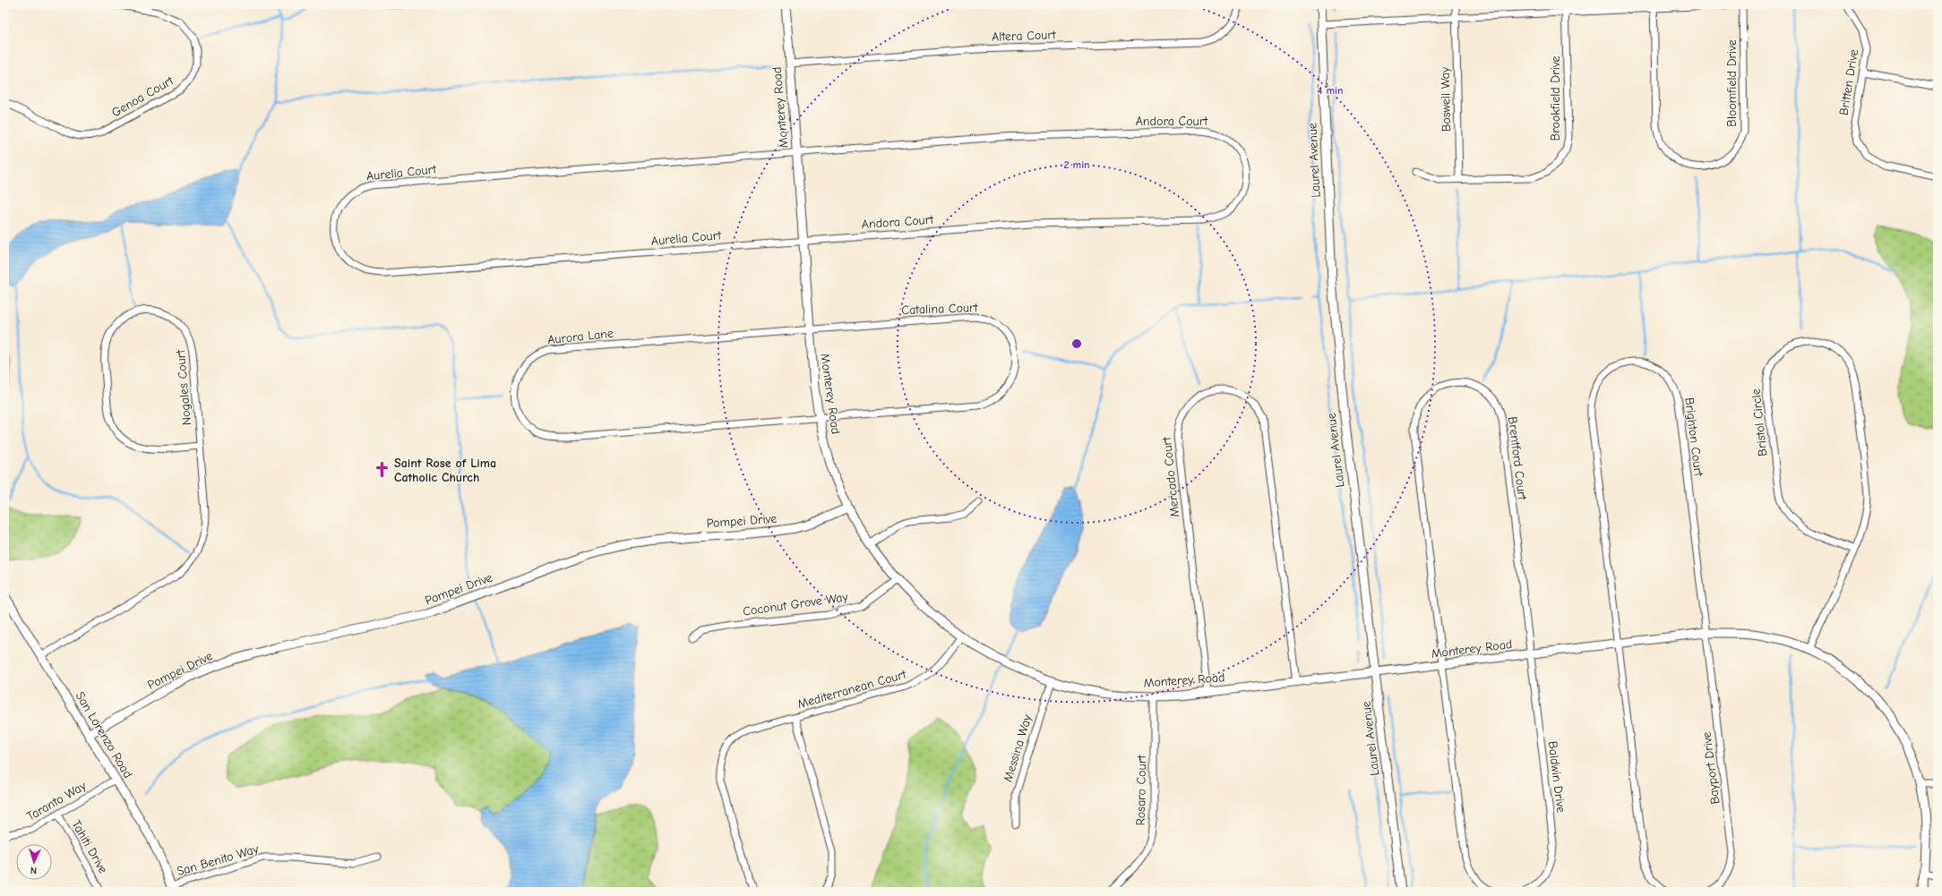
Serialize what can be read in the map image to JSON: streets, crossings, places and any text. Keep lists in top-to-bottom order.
{
  "streets": {
    "street": [
      "Altera Court",
      "Britten Drive",
      "Bloomfield Drive",
      "Genoa Court",
      "Brookfield Drive",
      "Boswell Way",
      "Monterey Road",
      "Andora Court",
      "Laurel Avenue",
      "Aurelia Court",
      "Catalina Court",
      "Aurora Lane",
      "Nogales Court",
      "Bristol Circle",
      "Brighton Court",
      "Brentford Court",
      "Mercado Court",
      "Pompei Drive",
      "Coconut Grove Way",
      "Mediterranean Court",
      "San Lorenzo Road",
      "Messina Way",
      "Bayport Drive",
      "Baldwin Drive",
      "Rosaro Court",
      "Taranto Way",
      "Tahiti Drive",
      "San Benito Way"
    ]
  },
  "crossings": [
    ["Altera Court", "Monterey Road"],
    ["Brookfield Drive", "Boswell Way"],
    ["Monterey Road", "Andora Court"],
    ["Monterey Road", "Laurel Avenue"],
    ["Monterey Road", "Aurelia Court"],
    ["Monterey Road", "Catalina Court"],
    ["Monterey Road", "Aurora Lane"],
    ["Monterey Road", "Bristol Circle"],
    ["Monterey Road", "Brighton Court"],
    ["Monterey Road", "Brentford Court"],
    ["Monterey Road", "Mercado Court"],
    ["Monterey Road", "Pompei Drive"],
    ["Monterey Road", "Coconut Grove Way"],
    ["Monterey Road", "Mediterranean Court"],
    ["Monterey Road", "Messina Way"],
    ["Monterey Road", "Bayport Drive"],
    ["Monterey Road", "Baldwin Drive"],
    ["Monterey Road", "Rosaro Court"],
    ["Andora Court", "Aurelia Court"],
    ["Catalina Court", "Aurora Lane"],
    ["Nogales Court", "San Lorenzo Road"],
    ["Brighton Court", "Bayport Drive"],
    ["Brentford Court", "Baldwin Drive"],
    ["Pompei Drive", "San Lorenzo Road"],
    ["San Lorenzo Road", "Taranto Way"],
    ["San Lorenzo Road", "San Benito Way"],
    ["Taranto Way", "Tahiti Drive"]
  ],
  "places": {
    "church": ["Saint Rose of Lima Catholic Church"]
  },
  "north": "bottom",
  "rings": ["4 min", "2 min"]
}
